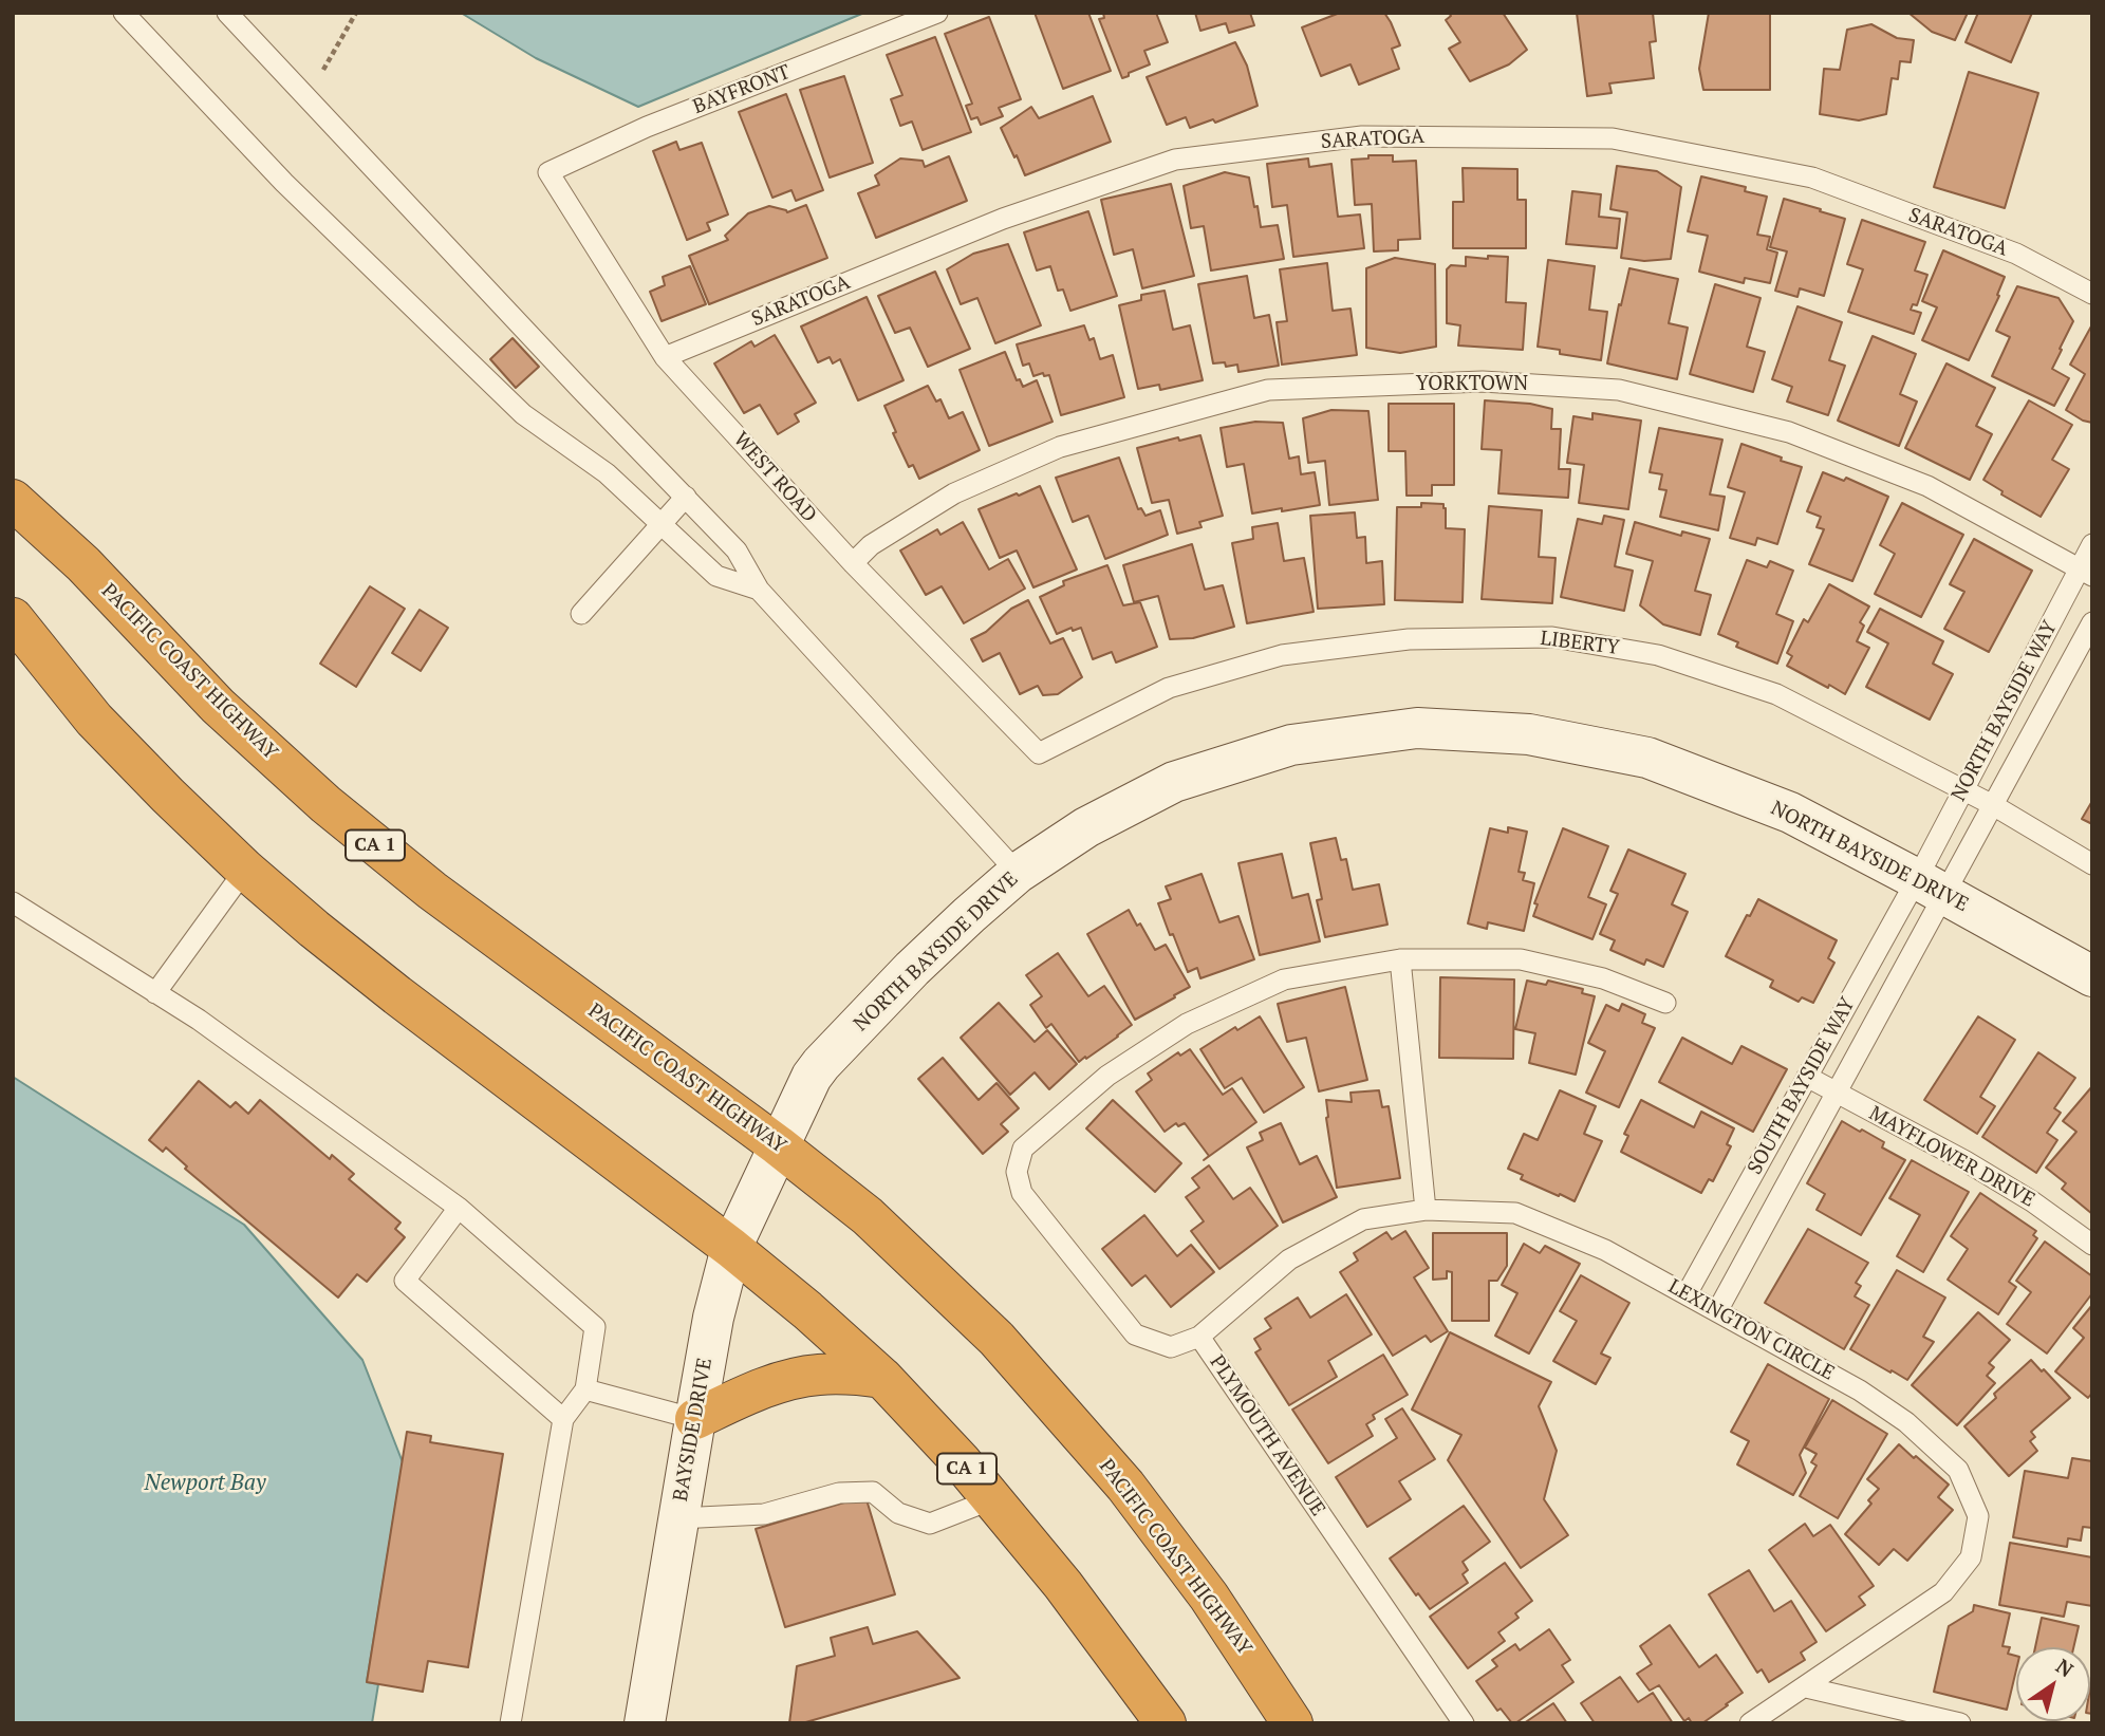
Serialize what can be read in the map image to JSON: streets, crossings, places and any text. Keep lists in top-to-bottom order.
{
  "streets": {
    "highway": ["PACIFIC COAST HIGHWAY", "CA 1"],
    "street": ["NORTH BAYSIDE DRIVE", "BAYSIDE DRIVE"],
    "lane": [
      "BAYFRONT",
      "SARATOGA",
      "YORKTOWN",
      "WEST ROAD",
      "LIBERTY",
      "NORTH BAYSIDE WAY",
      "SOUTH BAYSIDE WAY",
      "MAYFLOWER DRIVE",
      "LEXINGTON CIRCLE",
      "PLYMOUTH AVENUE"
    ]
  },
  "crossings": [
    ["BAYFRONT", "WEST ROAD"],
    ["SARATOGA", "WEST ROAD"],
    ["YORKTOWN", "WEST ROAD"],
    ["YORKTOWN", "NORTH BAYSIDE WAY"],
    ["WEST ROAD", "LIBERTY"],
    ["LIBERTY", "NORTH BAYSIDE WAY"],
    ["PACIFIC COAST HIGHWAY", "NORTH BAYSIDE DRIVE"],
    ["PACIFIC COAST HIGHWAY", "BAYSIDE DRIVE"],
    ["NORTH BAYSIDE WAY", "NORTH BAYSIDE DRIVE"],
    ["NORTH BAYSIDE WAY", "SOUTH BAYSIDE WAY"],
    ["CA 1", "BAYSIDE DRIVE"],
    ["NORTH BAYSIDE DRIVE", "SOUTH BAYSIDE WAY"],
    ["NORTH BAYSIDE DRIVE", "BAYSIDE DRIVE"],
    ["SOUTH BAYSIDE WAY", "MAYFLOWER DRIVE"],
    ["SOUTH BAYSIDE WAY", "LEXINGTON CIRCLE"],
    ["LEXINGTON CIRCLE", "PLYMOUTH AVENUE"]
  ],
  "water": ["Newport Bay"],
  "north": "top right"
}
